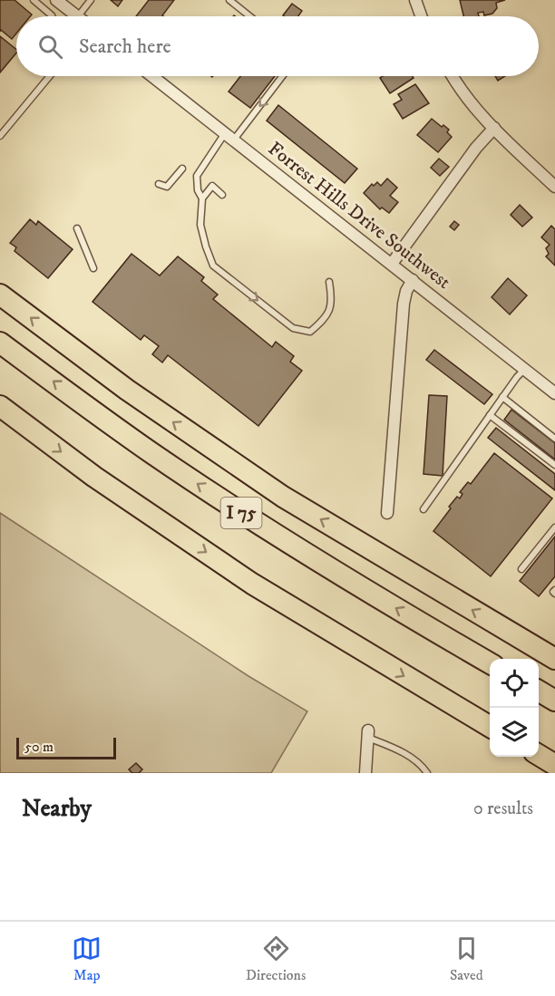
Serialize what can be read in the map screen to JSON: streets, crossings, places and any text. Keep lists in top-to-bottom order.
{
  "streets": {
    "highway": ["I 75"],
    "street": ["Forrest Hills Drive Southwest"]
  },
  "scale_bar": "50 m",
  "page": {
    "search": "Search here",
    "scale": "50 m",
    "heading": ["Nearby", "0 results"],
    "nav": ["Map", "Directions", "Saved"]
  }
}
